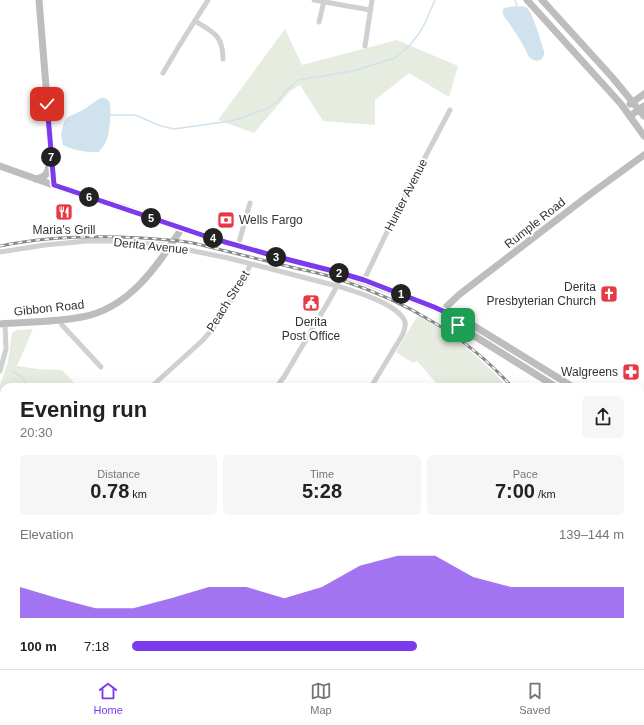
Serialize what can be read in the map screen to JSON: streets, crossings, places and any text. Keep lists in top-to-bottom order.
{
  "streets": {
    "main road": ["Rumple Road", "Gibbon Road"],
    "street": ["Hunter Avenue", "Derita Avenue", "Peach Street"]
  },
  "crossings": [
    ["Derita Avenue", "Peach Street"],
    ["Derita Avenue", "Gibbon Road"]
  ],
  "places": {
    "restaurant": ["Maria's Grill"],
    "bank": ["Wells Fargo"],
    "church": ["Derita Presbyterian Church"],
    "public building": ["Derita Post Office"],
    "pharmacy": ["Walgreens"]
  },
  "page": {
    "pins": [
      "7",
      "6",
      "5",
      "4",
      "3",
      "2",
      "1"
    ],
    "heading": ["Evening run", "20:30"],
    "stats": [
      ["Distance", "0.78 km"],
      ["Time", "5:28"],
      ["Pace", "7:00 /km"]
    ],
    "chart": ["Elevation", "139–144 m"],
    "list": [
      {
        "name": "100 m",
        "note": "7:18"
      }
    ],
    "tabs": ["Home", "Map", "Saved"]
  }
}
